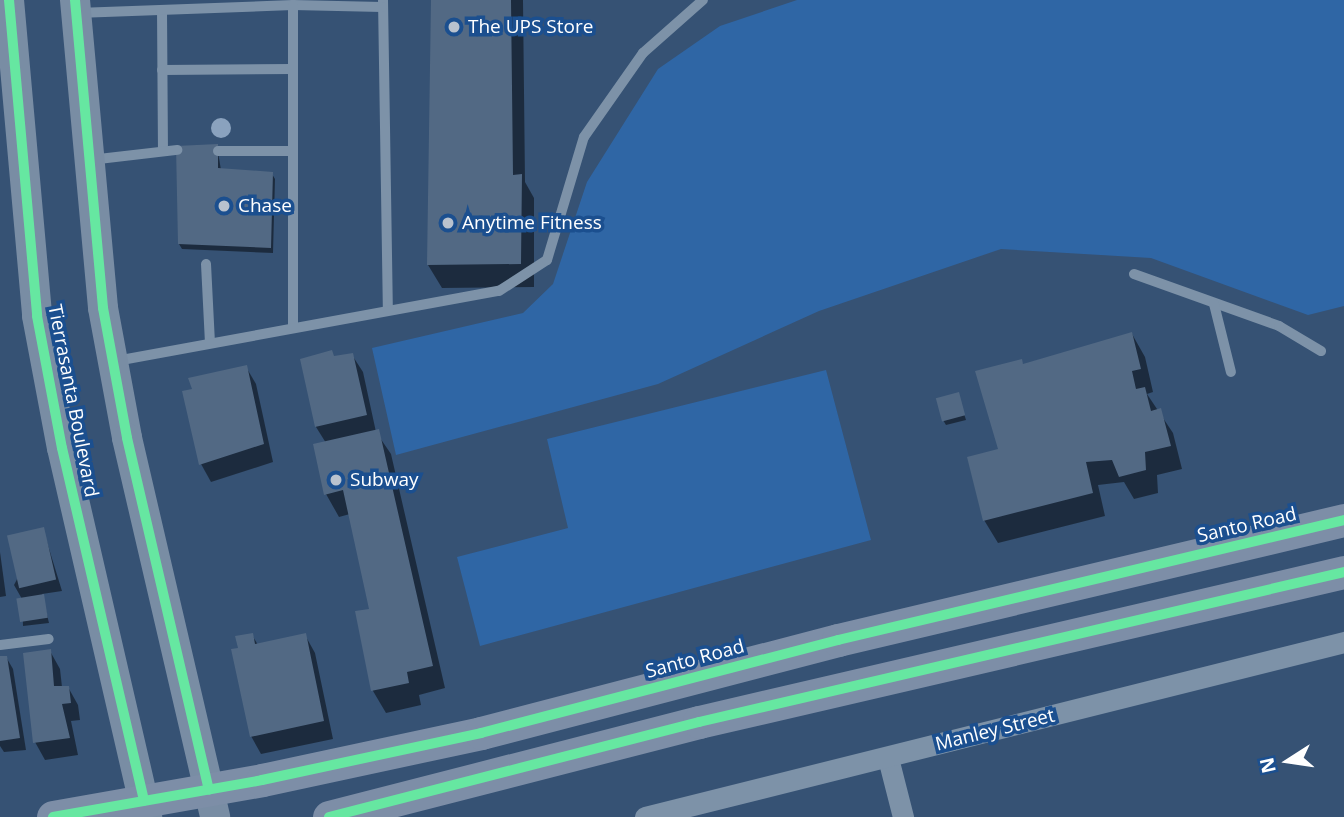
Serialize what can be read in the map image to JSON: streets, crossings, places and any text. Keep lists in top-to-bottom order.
{
  "streets": {
    "main road": ["Tierrasanta Boulevard", "Santo Road"],
    "street": ["Manley Street"]
  },
  "crossings": [
    ["Tierrasanta Boulevard", "Santo Road"]
  ],
  "places": [
    "The UPS Store",
    "Chase",
    "Anytime Fitness",
    "Subway"
  ],
  "north": "left"
}
